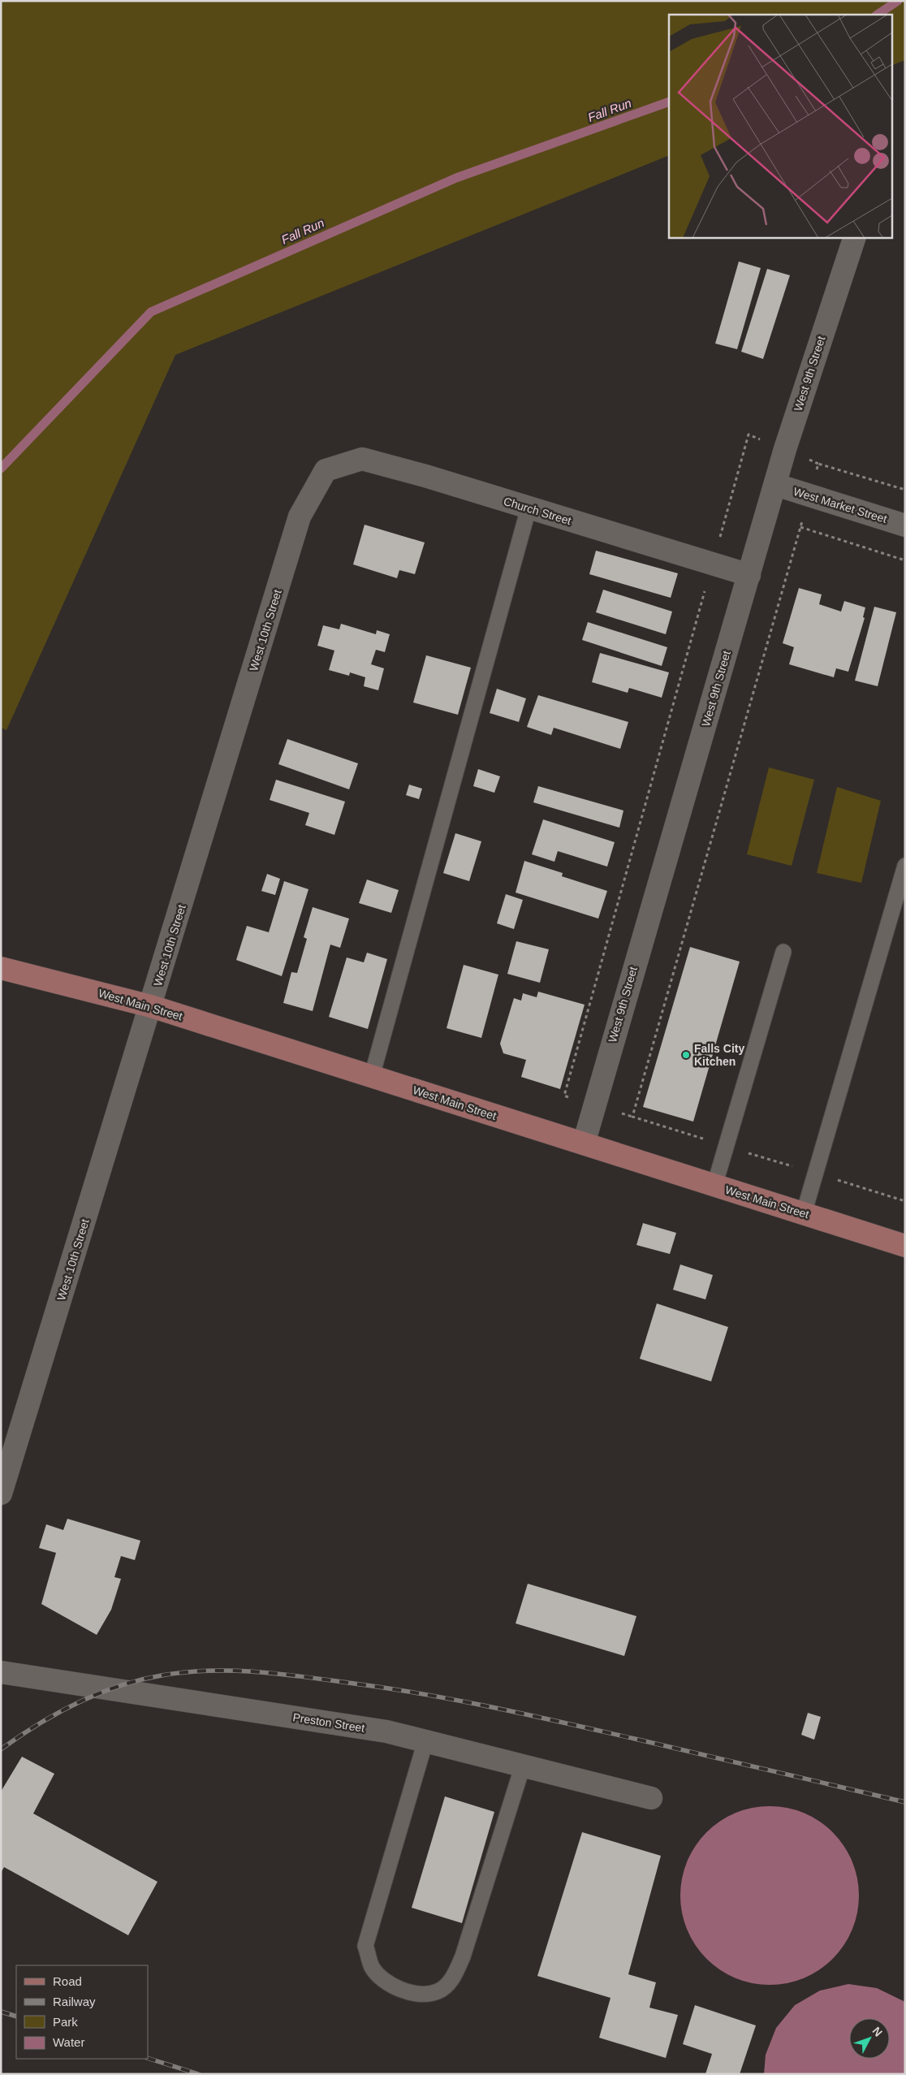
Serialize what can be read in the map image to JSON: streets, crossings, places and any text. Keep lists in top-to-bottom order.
{
  "streets": {
    "main road": ["West Main Street"],
    "street": [
      "West 9th Street",
      "West Market Street",
      "Church Street",
      "West 10th Street",
      "Preston Street"
    ]
  },
  "crossings": [
    ["West 9th Street", "West Market Street"],
    ["West 9th Street", "Church Street"],
    ["West 9th Street", "West Main Street"],
    ["Church Street", "West 10th Street"],
    ["West 10th Street", "West Main Street"]
  ],
  "water": ["Fall Run"],
  "places": ["Falls City Kitchen"],
  "legend": [
    "Road",
    "Railway",
    "Park",
    "Water"
  ],
  "north": "top right"
}
